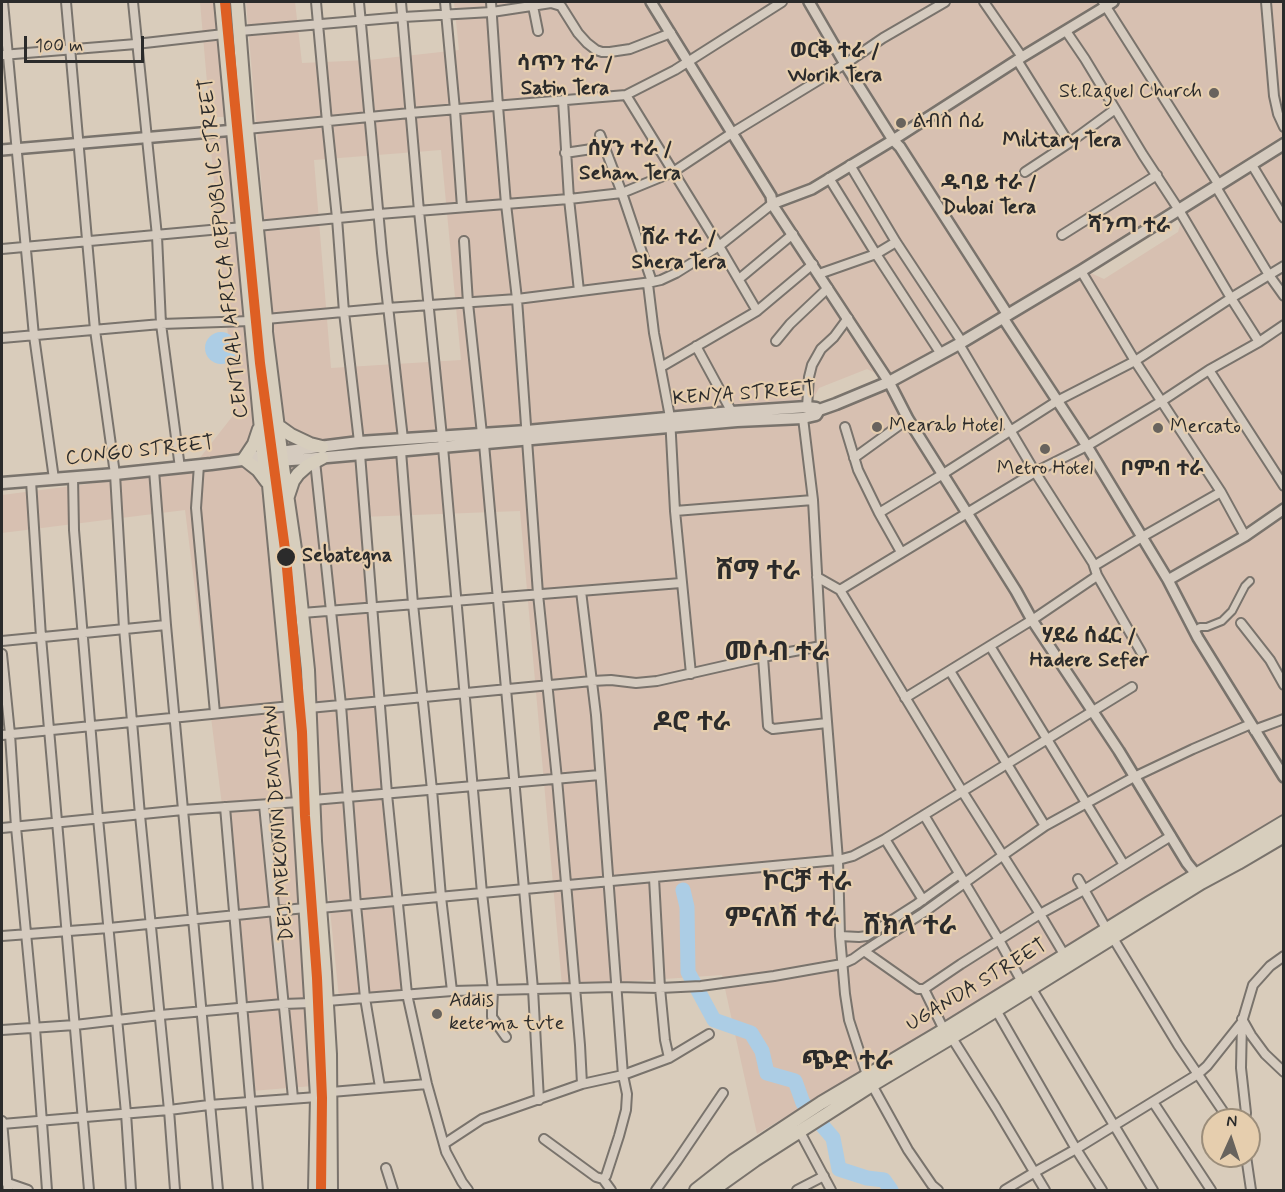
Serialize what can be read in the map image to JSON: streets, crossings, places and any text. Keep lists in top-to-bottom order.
{
  "streets": {
    "main road": [
      "CENTRAL AFRICA REPUBLIC STREET",
      "KENYA STREET",
      "CONGO STREET",
      "DEJ. MEKONIN DEMISAW",
      "UGANDA STREET"
    ]
  },
  "crossings": [
    ["CENTRAL AFRICA REPUBLIC STREET", "CONGO STREET"],
    ["CENTRAL AFRICA REPUBLIC STREET", "DEJ. MEKONIN DEMISAW"],
    ["KENYA STREET", "CONGO STREET"],
    ["CONGO STREET", "DEJ. MEKONIN DEMISAW"]
  ],
  "districts": [
    "ወርቅ ተራ / Worik Tera",
    "ሳጥን ተራ / Satin Tera",
    "Military Tera",
    "ሰሃን ተራ / Sehan Tera",
    "ዱባይ ተራ / Dubai Tera",
    "ሻንጣ ተራ",
    "ሸራ ተራ / Shera Tera",
    "ቦምብ ተራ",
    "ሸማ ተራ",
    "ሃደሬ ሰፈር / Hadere Sefer",
    "መሶብ ተራ",
    "ዶሮ ተራ",
    "ኮርቻ ተራ",
    "ምናለሽ ተራ",
    "ሸክላ ተራ",
    "ጭድ ተራ"
  ],
  "places": [
    "St.Raguel Church",
    "ልብስ ሰፊ",
    "Mearab Hotel",
    "Mercato",
    "Metro Hotel",
    "Sebategna",
    "Addis ketema tvte"
  ],
  "scale_bar": "100 m",
  "north": "top"
}
